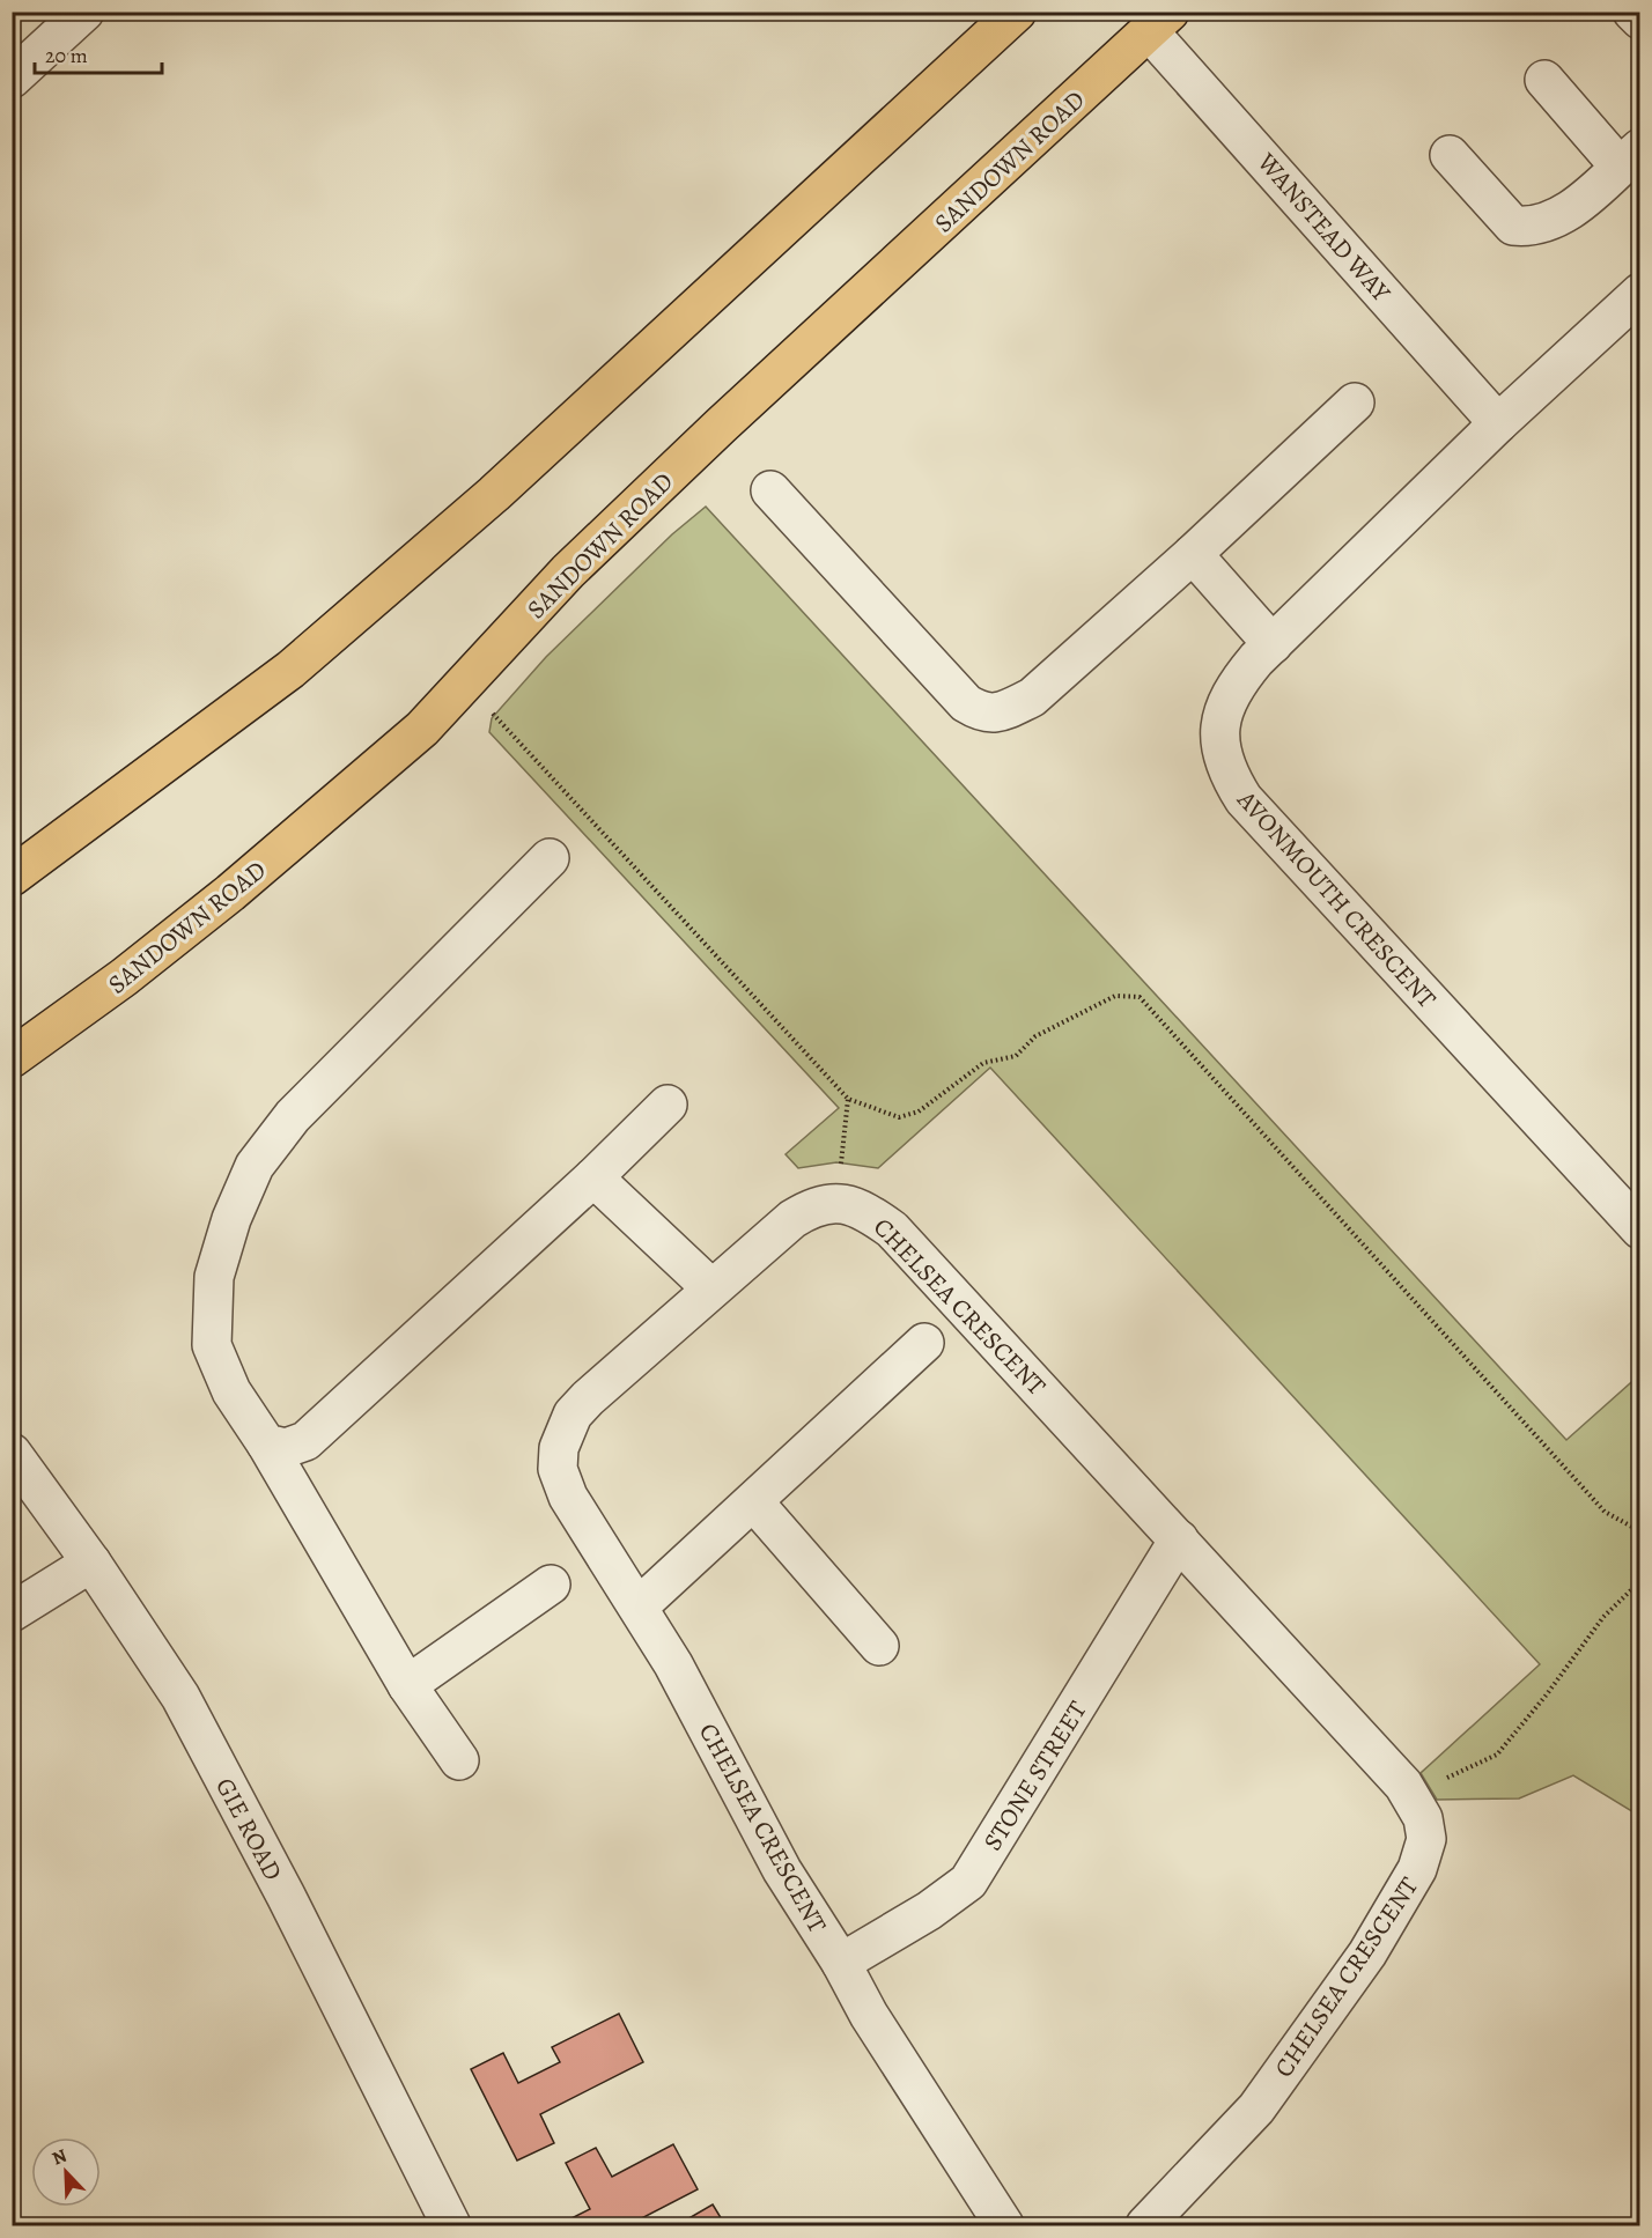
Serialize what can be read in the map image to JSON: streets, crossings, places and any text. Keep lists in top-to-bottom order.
{
  "streets": {
    "main road": ["SANDOWN ROAD"],
    "street": [
      "WANSTEAD WAY",
      "AVONMOUTH CRESCENT",
      "CHELSEA CRESCENT",
      "STONE STREET",
      "GIE ROAD"
    ]
  },
  "crossings": [
    ["SANDOWN ROAD", "WANSTEAD WAY"],
    ["WANSTEAD WAY", "AVONMOUTH CRESCENT"],
    ["CHELSEA CRESCENT", "STONE STREET"]
  ],
  "scale_bar": "20 m",
  "north": "top left"
}
